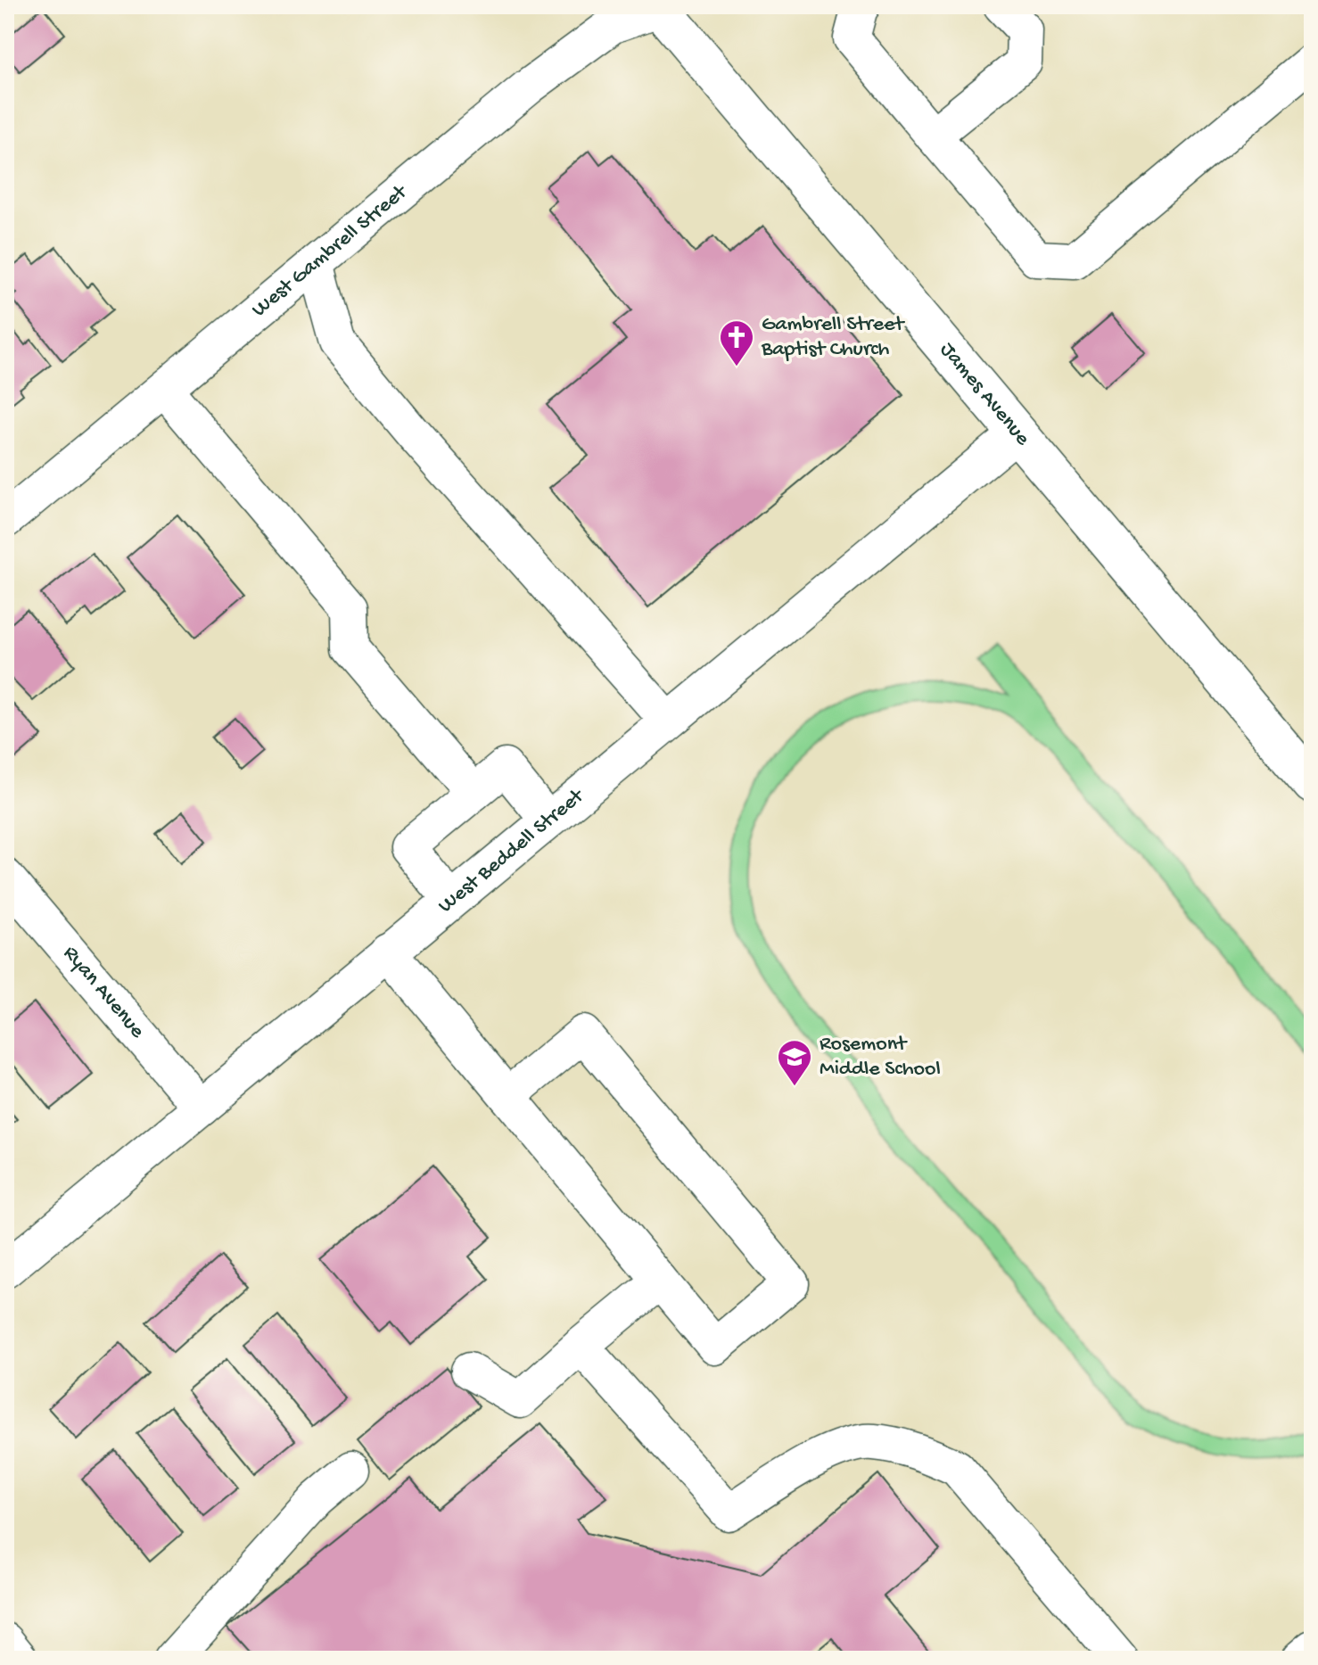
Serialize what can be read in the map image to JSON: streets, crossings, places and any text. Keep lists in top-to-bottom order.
{
  "streets": {
    "main road": ["James Avenue"],
    "street": ["West Gambrell Street", "West Beddell Street", "Ryan Avenue"]
  },
  "crossings": [
    ["West Gambrell Street", "James Avenue"],
    ["James Avenue", "West Beddell Street"],
    ["West Beddell Street", "Ryan Avenue"]
  ],
  "places": {
    "church": ["Gambrell Street Baptist Church"],
    "school or university": ["Rosemont Middle School"]
  }
}
